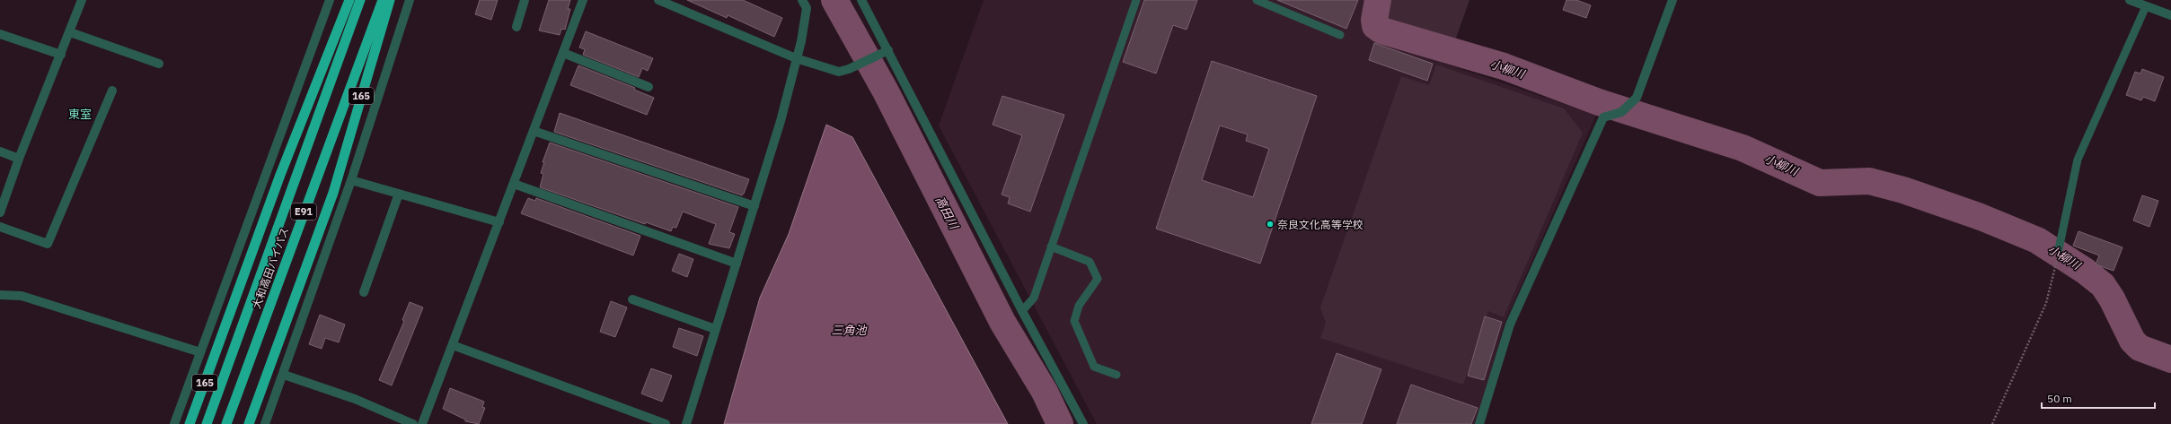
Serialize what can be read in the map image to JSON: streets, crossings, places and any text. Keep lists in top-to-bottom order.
{
  "streets": {
    "highway": ["165", "E91", "大和高田バイパス"]
  },
  "districts": ["東室"],
  "water": ["小柳川", "高田川", "三角池"],
  "places": ["奈良文化高等学校"],
  "scale_bar": "50 m"
}
